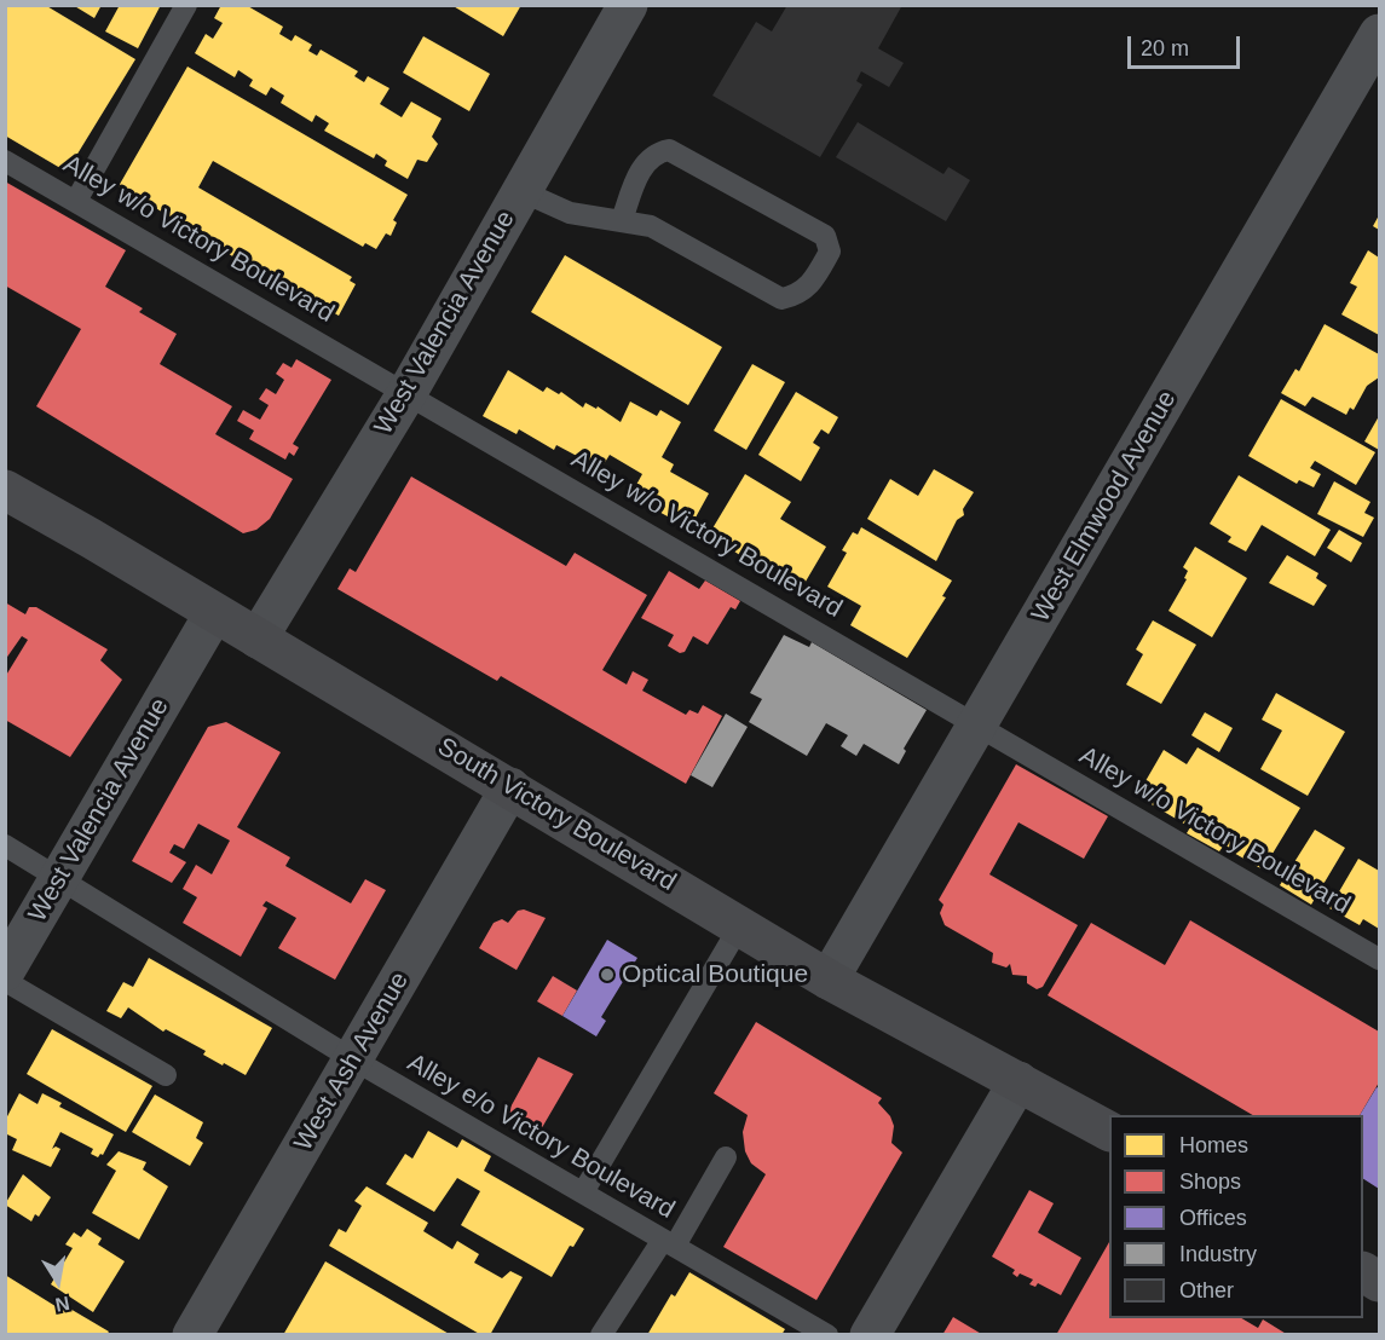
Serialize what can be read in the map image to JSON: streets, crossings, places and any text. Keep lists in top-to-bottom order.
{
  "streets": {
    "main road": ["South Victory Boulevard"],
    "street": ["West Valencia Avenue", "West Elmwood Avenue", "West Ash Avenue"],
    "lane": ["Alley w/o Victory Boulevard", "Alley e/o Victory Boulevard"]
  },
  "crossings": [
    ["Alley w/o Victory Boulevard", "West Valencia Avenue"],
    ["Alley w/o Victory Boulevard", "West Elmwood Avenue"],
    ["West Valencia Avenue", "South Victory Boulevard"],
    ["West Valencia Avenue", "Alley e/o Victory Boulevard"],
    ["West Elmwood Avenue", "South Victory Boulevard"],
    ["South Victory Boulevard", "West Ash Avenue"],
    ["West Ash Avenue", "Alley e/o Victory Boulevard"]
  ],
  "places": ["Optical Boutique"],
  "legend": [
    "Homes",
    "Shops",
    "Offices",
    "Industry",
    "Other"
  ],
  "scale_bar": "20 m",
  "north": "bottom"
}
